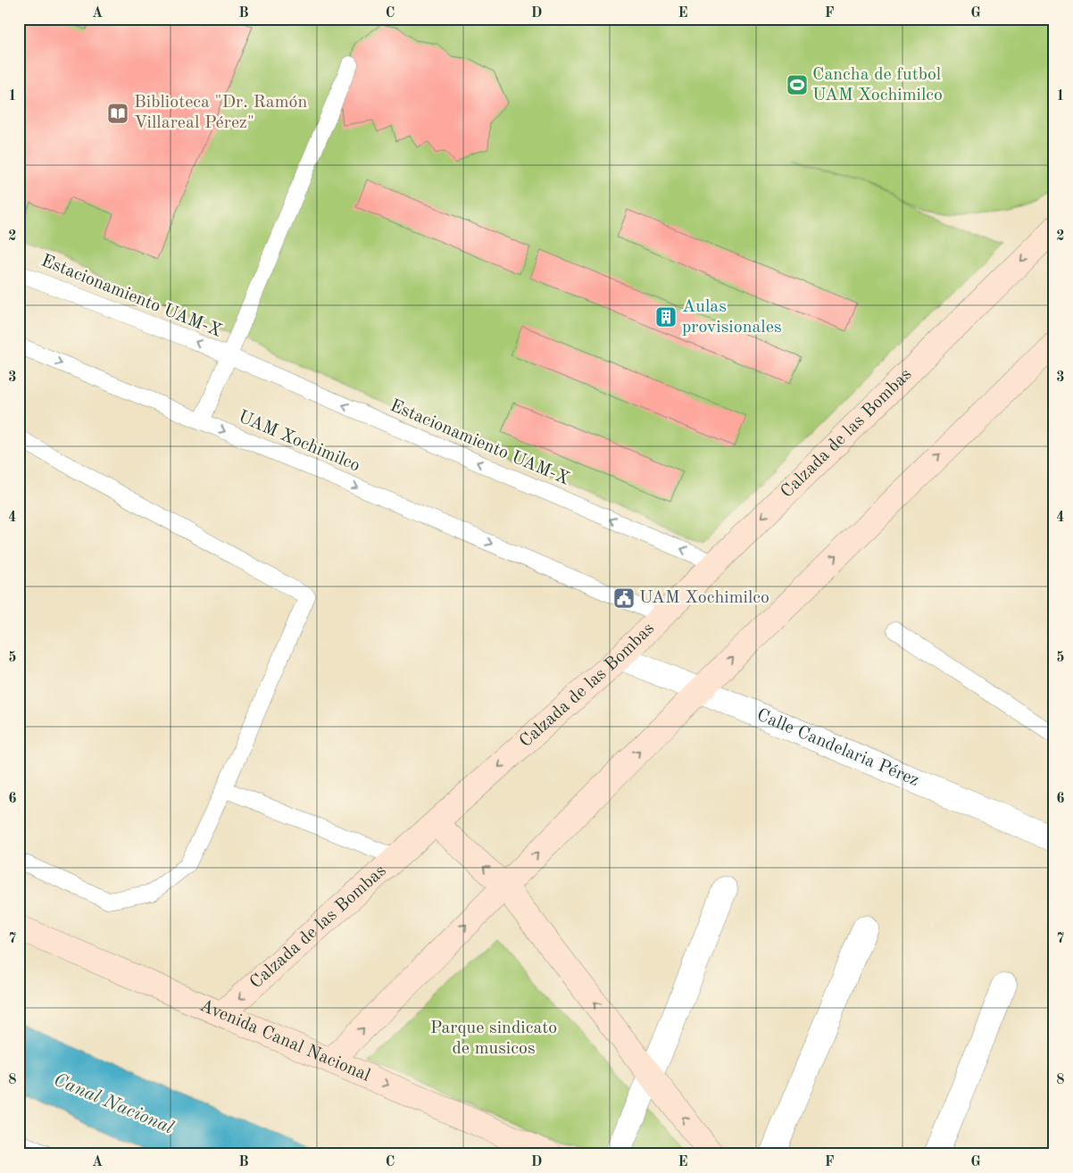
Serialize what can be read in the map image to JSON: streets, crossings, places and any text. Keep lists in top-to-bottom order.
{
  "streets": {
    "main road": ["Calzada de las Bombas", "Avenida Canal Nacional"],
    "street": ["Calle Candelaria Pérez"],
    "lane": ["Estacionamiento UAM-X", "UAM Xochimilco"]
  },
  "crossings": [
    ["Estacionamiento UAM-X", "Calzada de las Bombas"],
    ["Estacionamiento UAM-X", "UAM Xochimilco"],
    ["Calzada de las Bombas", "UAM Xochimilco"],
    ["Calzada de las Bombas", "Calle Candelaria Pérez"],
    ["Calzada de las Bombas", "Avenida Canal Nacional"]
  ],
  "one_way": ["Estacionamiento UAM-X", "UAM Xochimilco", "Avenida Canal Nacional"],
  "water": ["Canal Nacional"],
  "parks": ["Parque sindicato de musicos"],
  "places": {
    "sports": ["Cancha de futbol UAM Xochimilco"],
    "library": ["Biblioteca \"Dr. Ramón Villareal Pérez\""],
    "building": ["Aulas provisionales"],
    "public building": ["UAM Xochimilco"]
  },
  "grid": {
    "columns": [
      "A",
      "B",
      "C",
      "D",
      "E",
      "F",
      "G"
    ],
    "rows": [
      "1",
      "2",
      "3",
      "4",
      "5",
      "6",
      "7",
      "8"
    ]
  }
}
